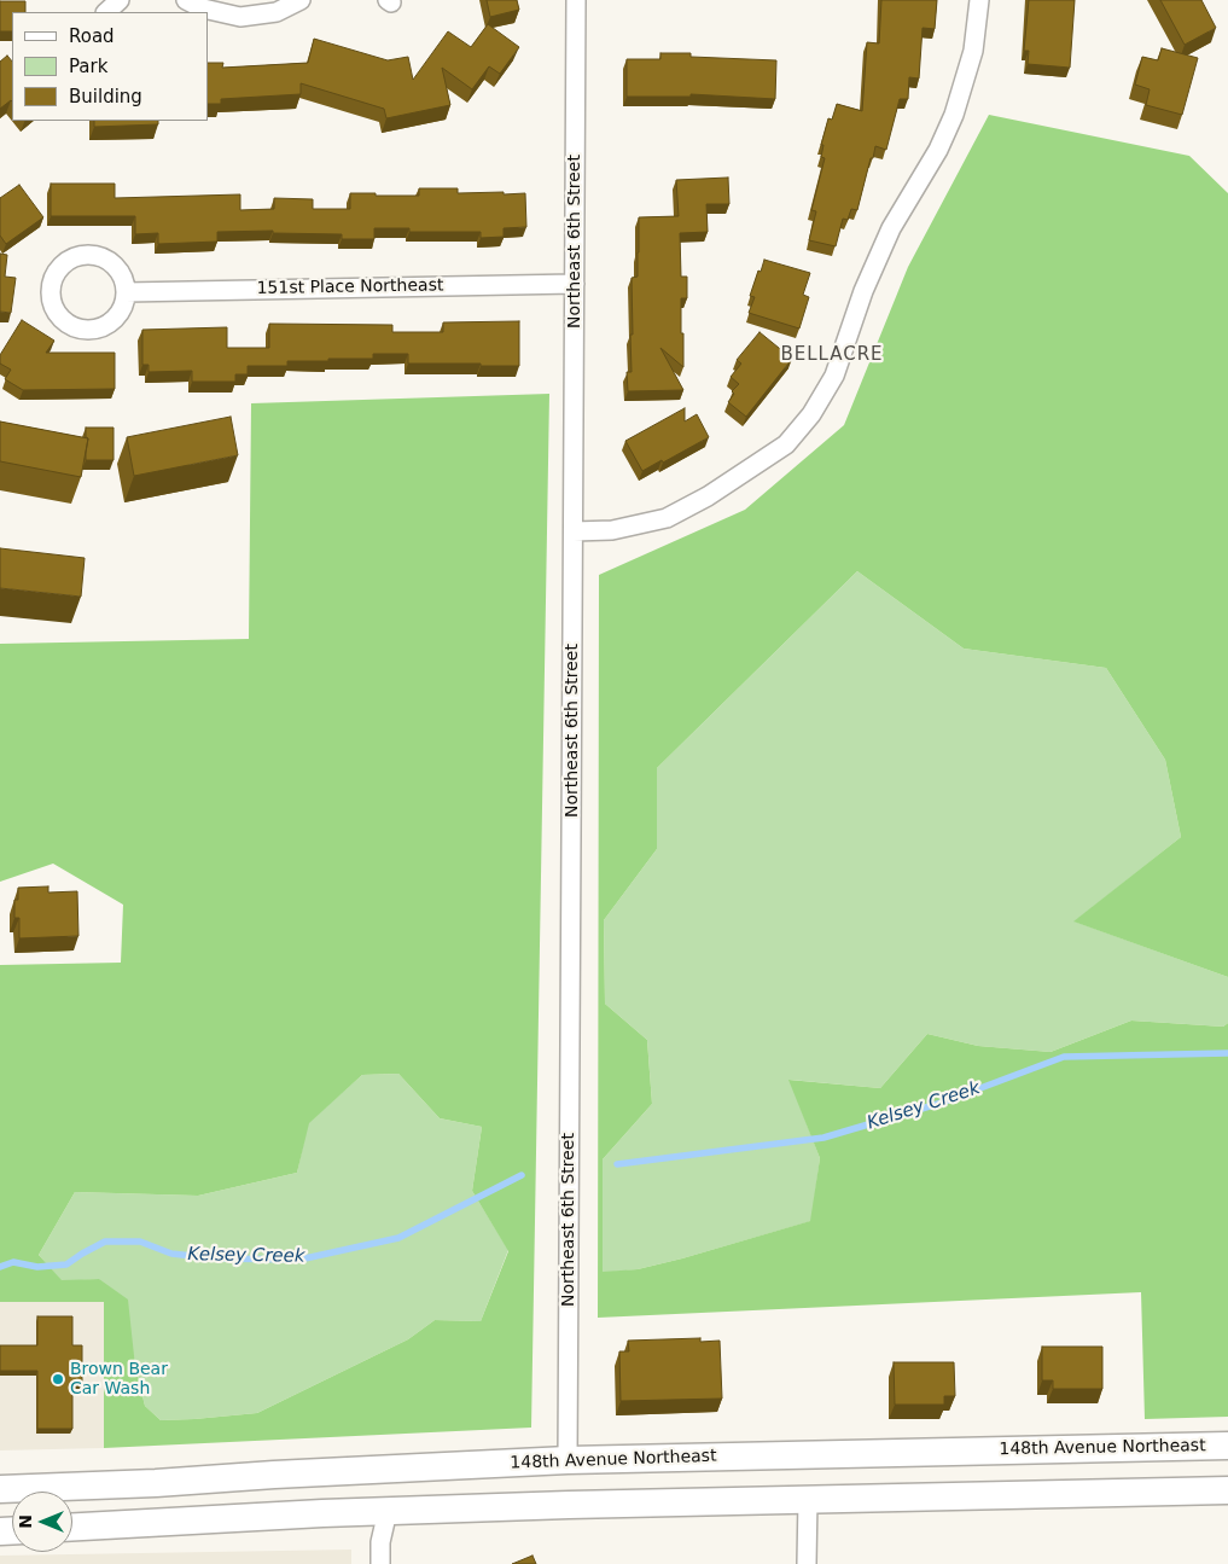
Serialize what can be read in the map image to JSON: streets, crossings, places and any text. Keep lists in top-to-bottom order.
{
  "streets": {
    "main road": ["148th Avenue Northeast"],
    "street": ["Northeast 6th Street", "151st Place Northeast"]
  },
  "crossings": [
    ["Northeast 6th Street", "151st Place Northeast"],
    ["Northeast 6th Street", "148th Avenue Northeast"]
  ],
  "districts": ["BELLACRE"],
  "water": ["Kelsey Creek"],
  "places": ["Brown Bear Car Wash"],
  "legend": ["Road", "Park", "Building"],
  "north": "left"
}
